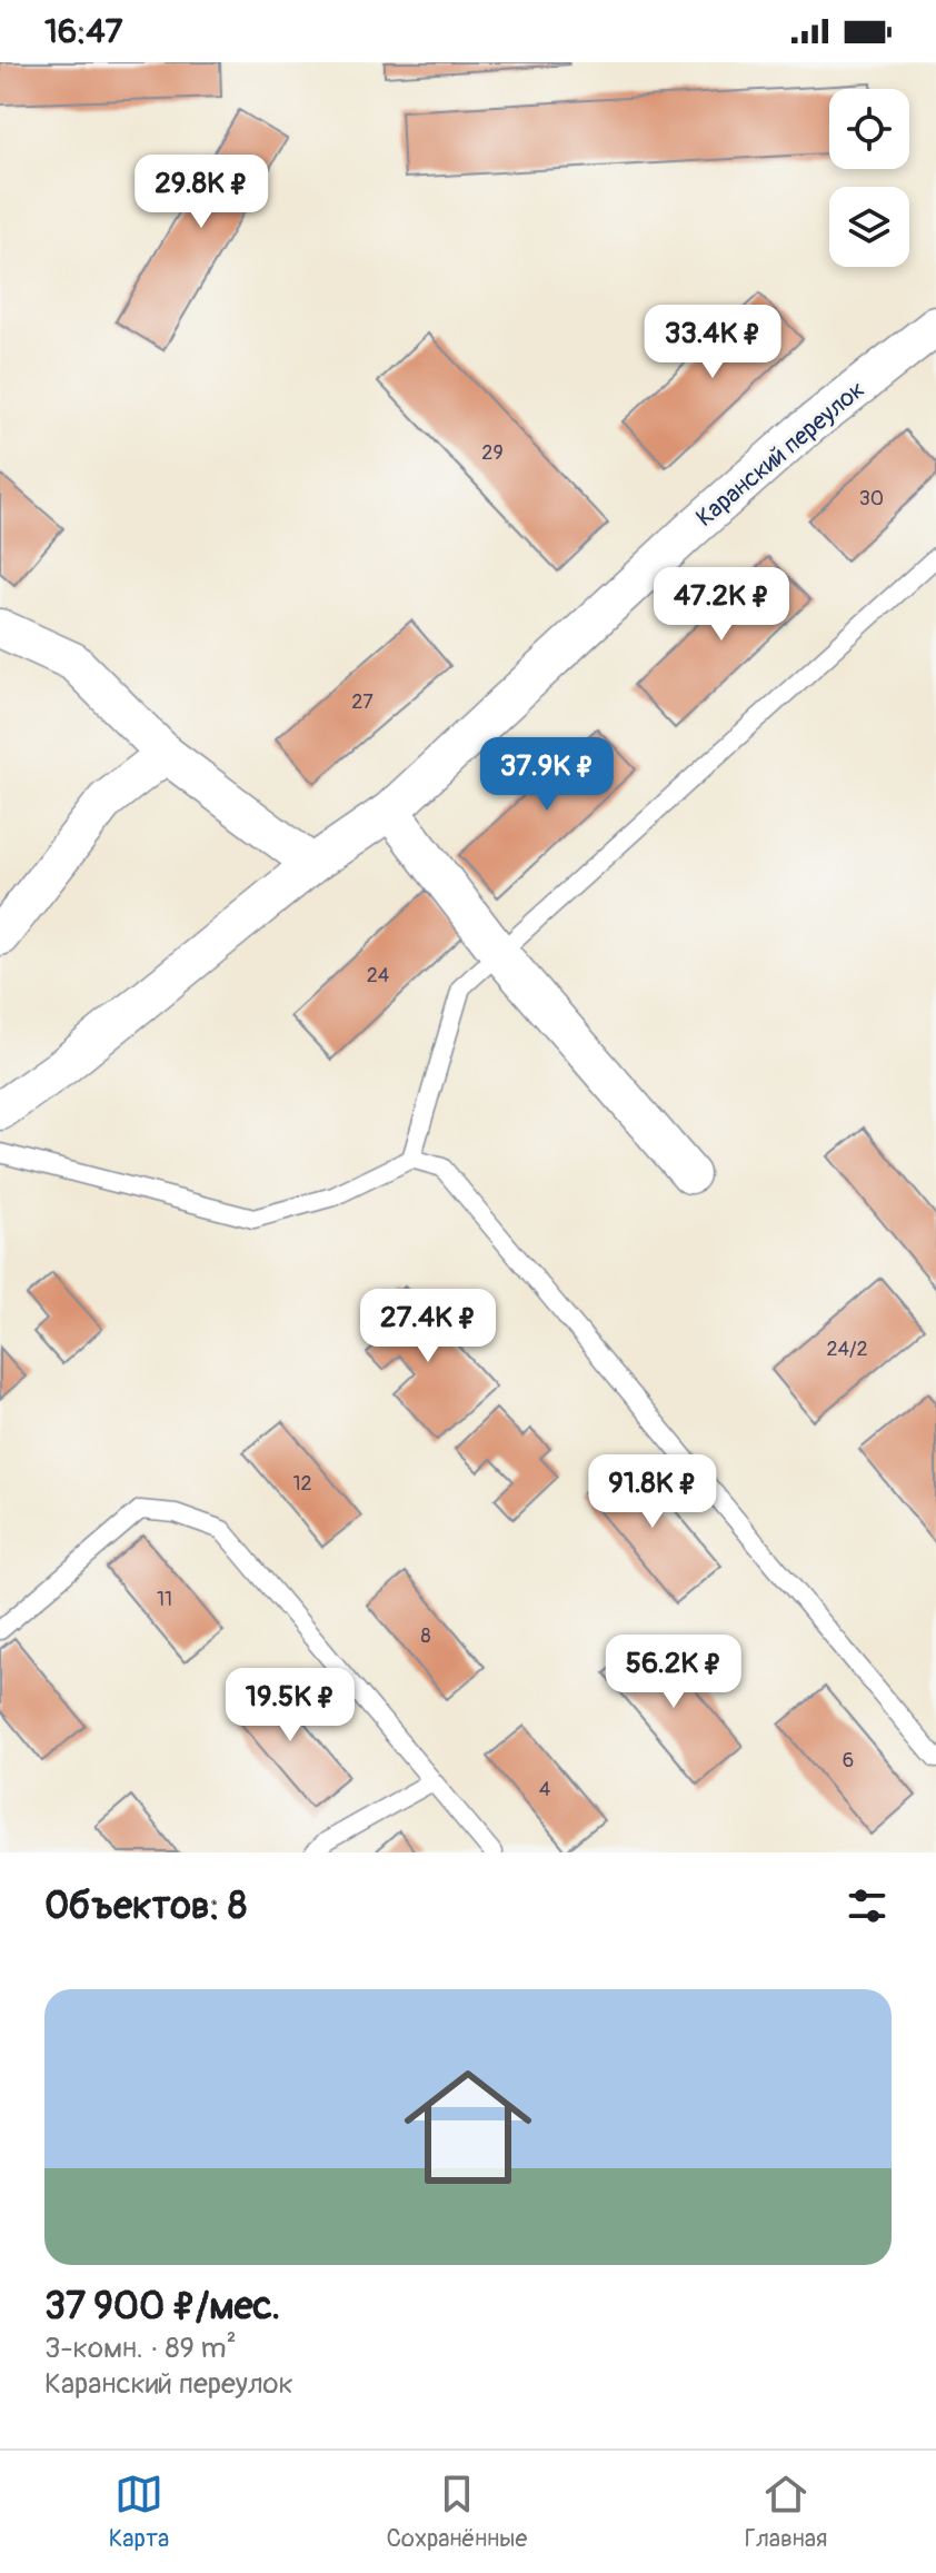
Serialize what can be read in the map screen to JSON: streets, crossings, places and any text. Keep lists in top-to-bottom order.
{
  "streets": {
    "street": ["Каранский переулок"]
  },
  "house_numbers": [
    "29",
    "30",
    "27",
    "24",
    "24/2",
    "12",
    "11",
    "8",
    "6",
    "4"
  ],
  "page": {
    "status": "16:47",
    "price": [
      "29.8K ₽",
      "33.4K ₽",
      "47.2K ₽",
      "37.9K ₽",
      "27.4K ₽",
      "91.8K ₽",
      "56.2K ₽",
      "19.5K ₽"
    ],
    "heading": "Объектов: 8",
    "list": [
      {
        "name": "37 900 ₽/мес.",
        "note": "3-комн. · 89 m² · Каранский переулок"
      }
    ],
    "tabs": ["Карта", "Сохранённые", "Главная"]
  }
}
